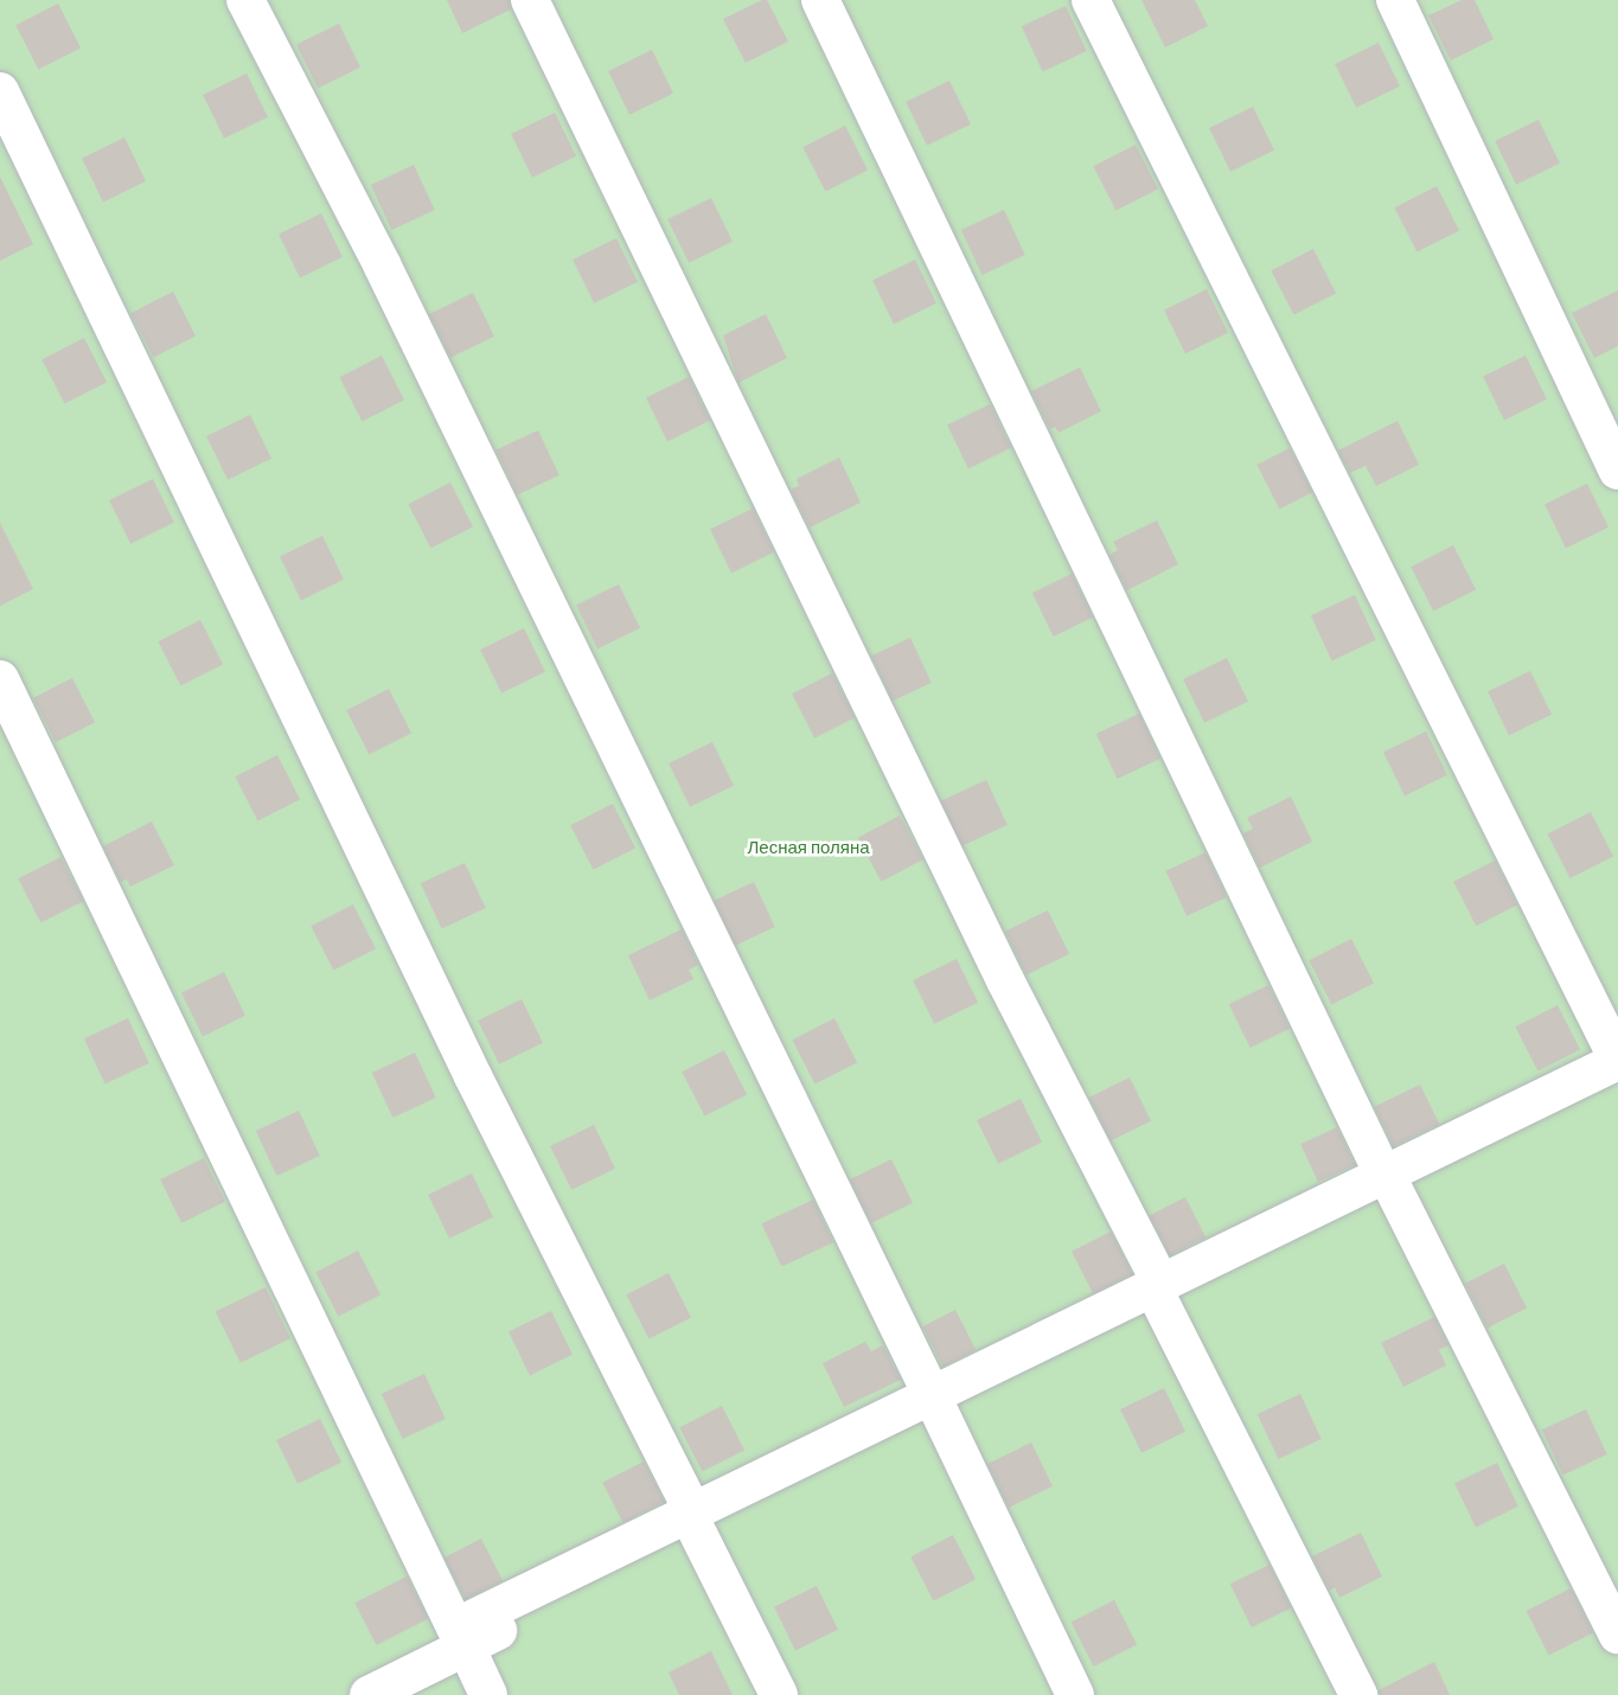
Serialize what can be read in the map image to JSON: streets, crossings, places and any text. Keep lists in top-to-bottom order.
{
  "parks": ["Лесная поляна"]
}
